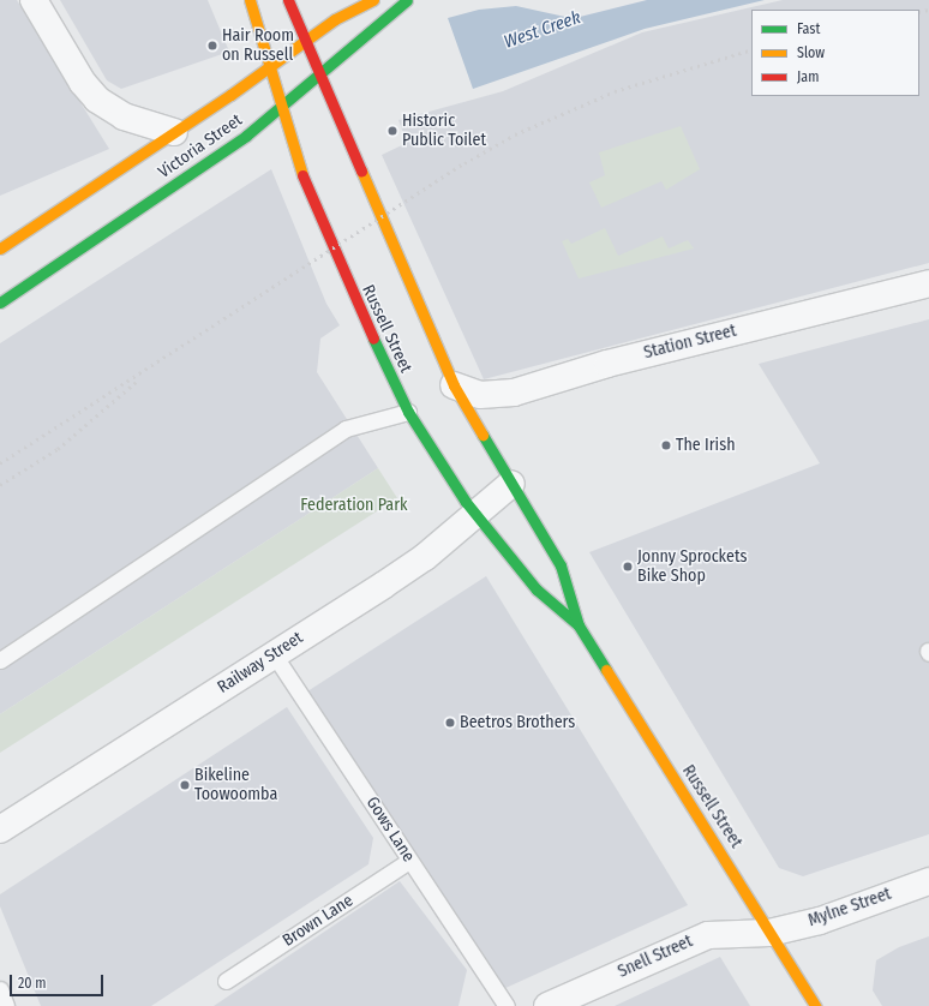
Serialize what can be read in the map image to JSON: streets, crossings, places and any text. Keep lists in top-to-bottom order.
{
  "streets": {
    "main road": ["Victoria Street", "Russell Street"],
    "street": [
      "Station Street",
      "Railway Street",
      "Mylne Street",
      "Snell Street"
    ],
    "lane": ["Gows Lane", "Brown Lane"]
  },
  "crossings": [
    ["Victoria Street", "Russell Street"],
    ["Russell Street", "Station Street"],
    ["Russell Street", "Railway Street"],
    ["Russell Street", "Mylne Street"],
    ["Russell Street", "Snell Street"],
    ["Railway Street", "Gows Lane"],
    ["Gows Lane", "Brown Lane"],
    ["Mylne Street", "Snell Street"]
  ],
  "water": ["West Creek"],
  "parks": ["Federation Park"],
  "places": [
    "Hair Room on Russell",
    "Historic Public Toilet",
    "The Irish",
    "Jonny Sprockets Bike Shop",
    "Beetros Brothers",
    "Bikeline Toowoomba"
  ],
  "legend": ["Fast", "Slow", "Jam"],
  "scale_bar": "20 m"
}
